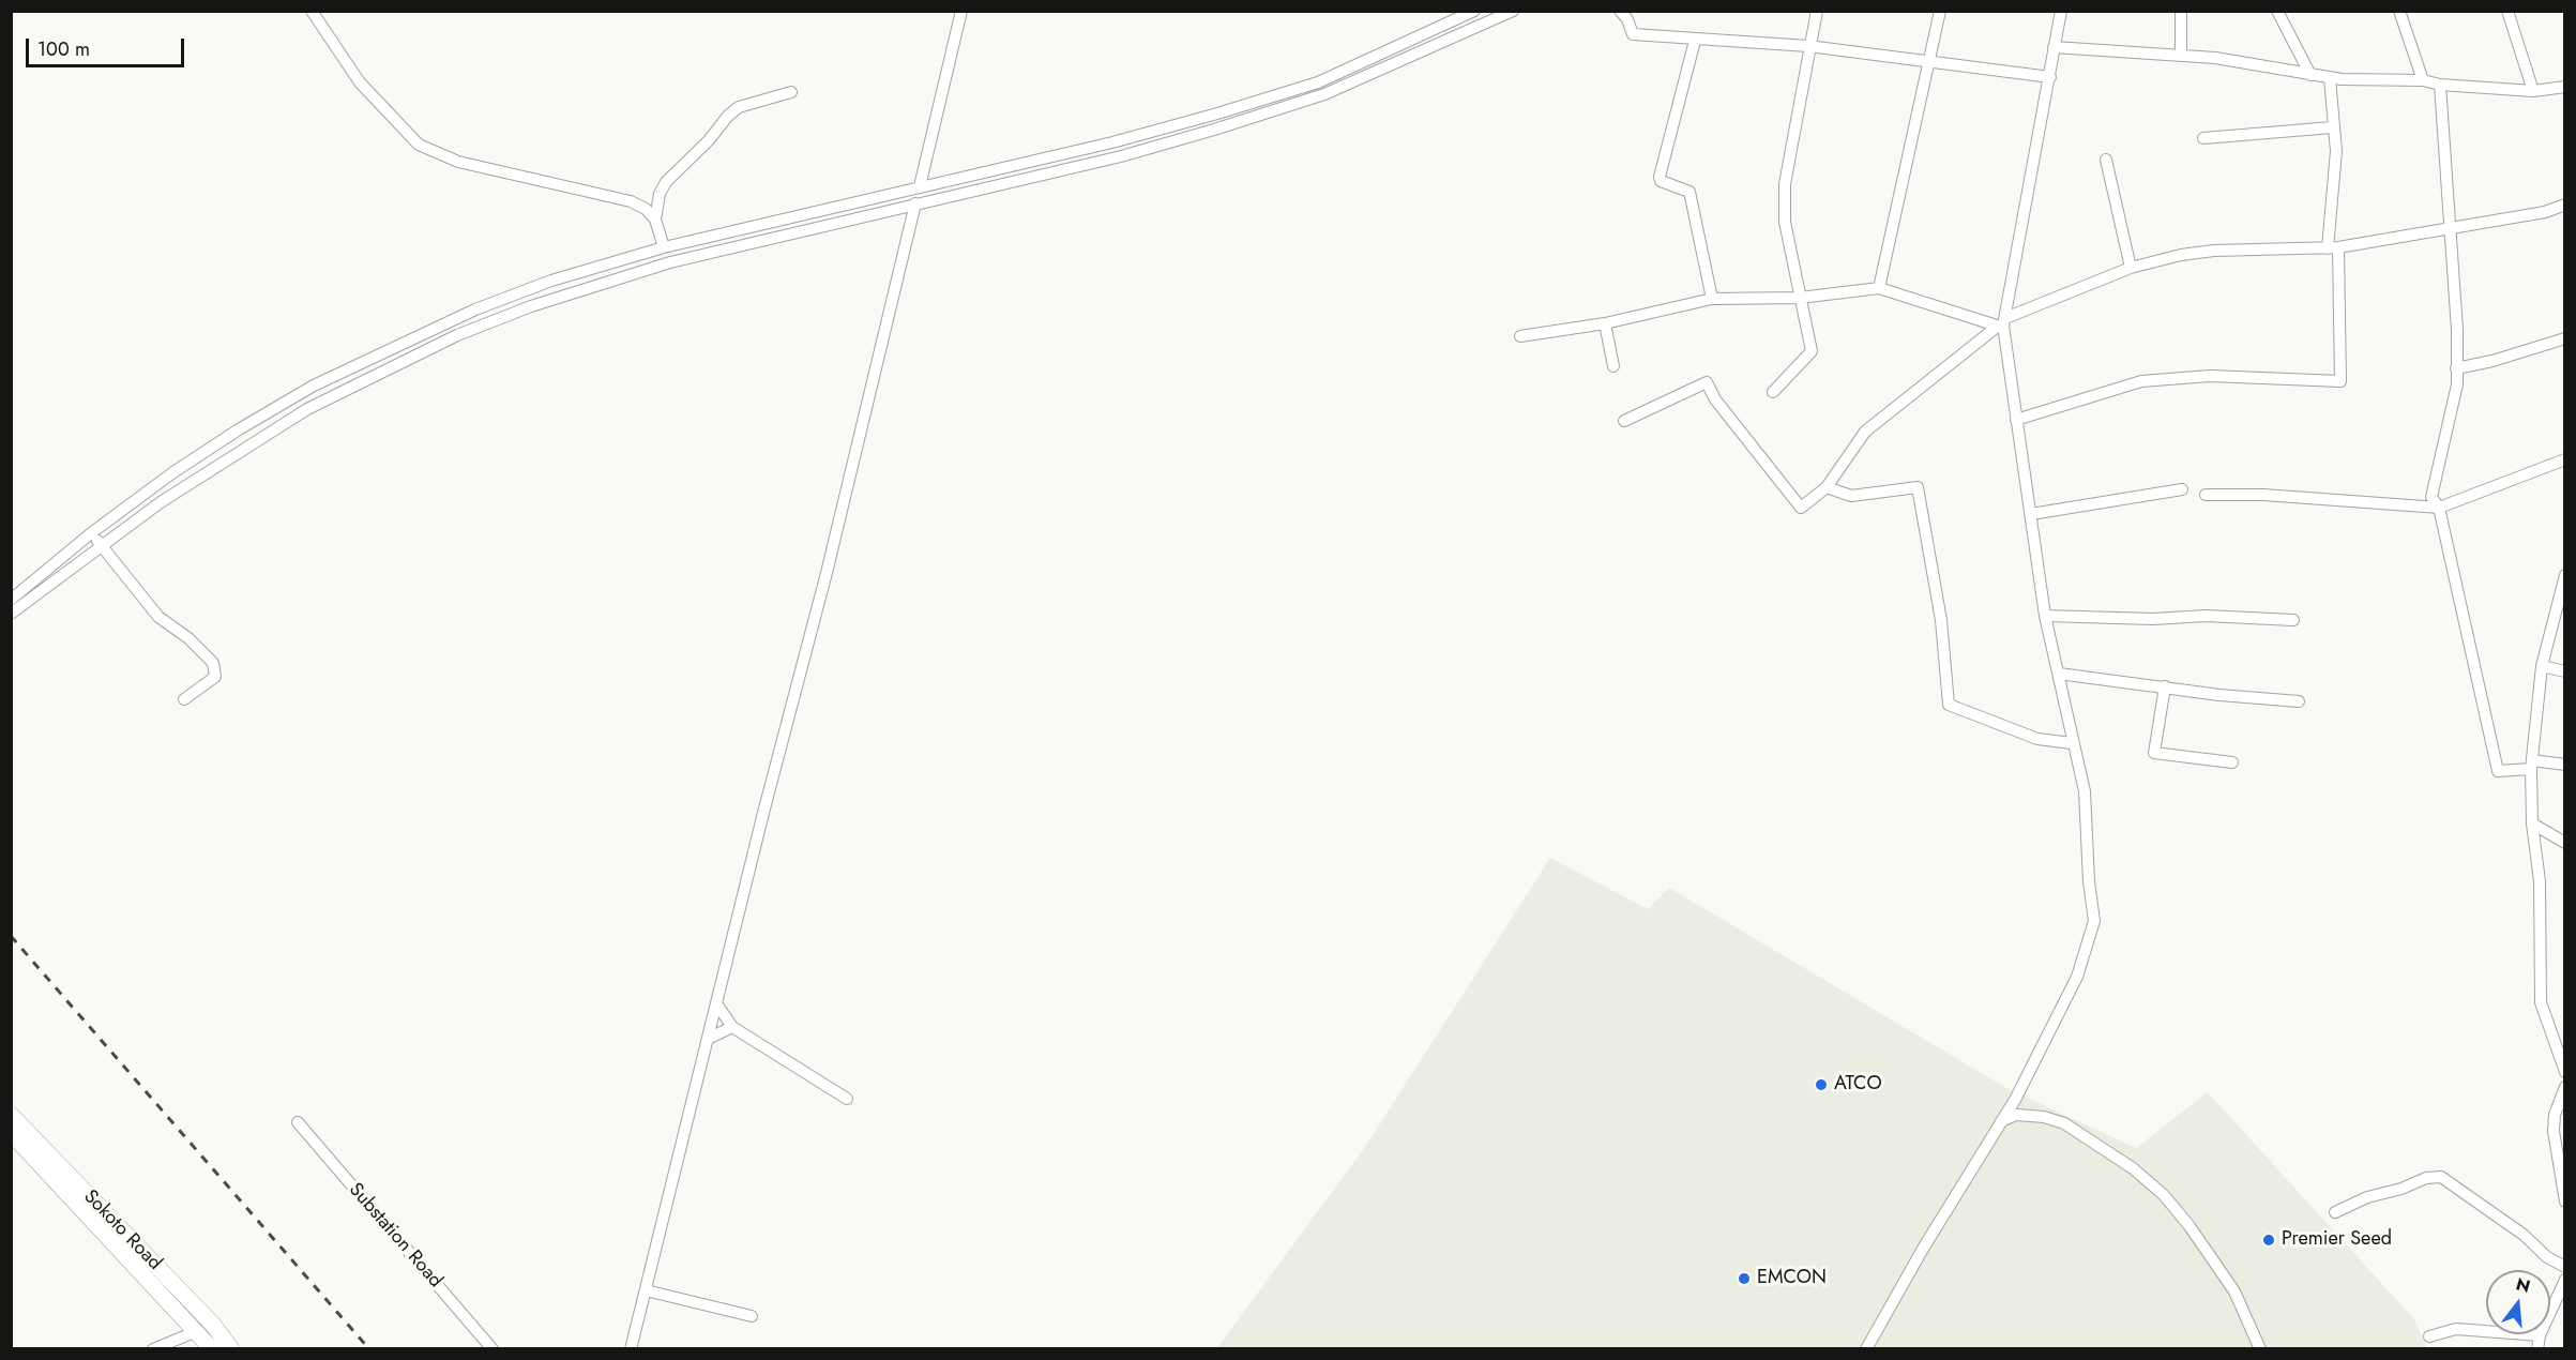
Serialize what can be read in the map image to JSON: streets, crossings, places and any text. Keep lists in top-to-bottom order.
{
  "streets": {
    "main road": ["Sokoto Road"],
    "street": ["Substation Road"]
  },
  "places": ["ATCO", "Premier Seed", "EMCON"],
  "scale_bar": "100 m",
  "north": "top"
}
